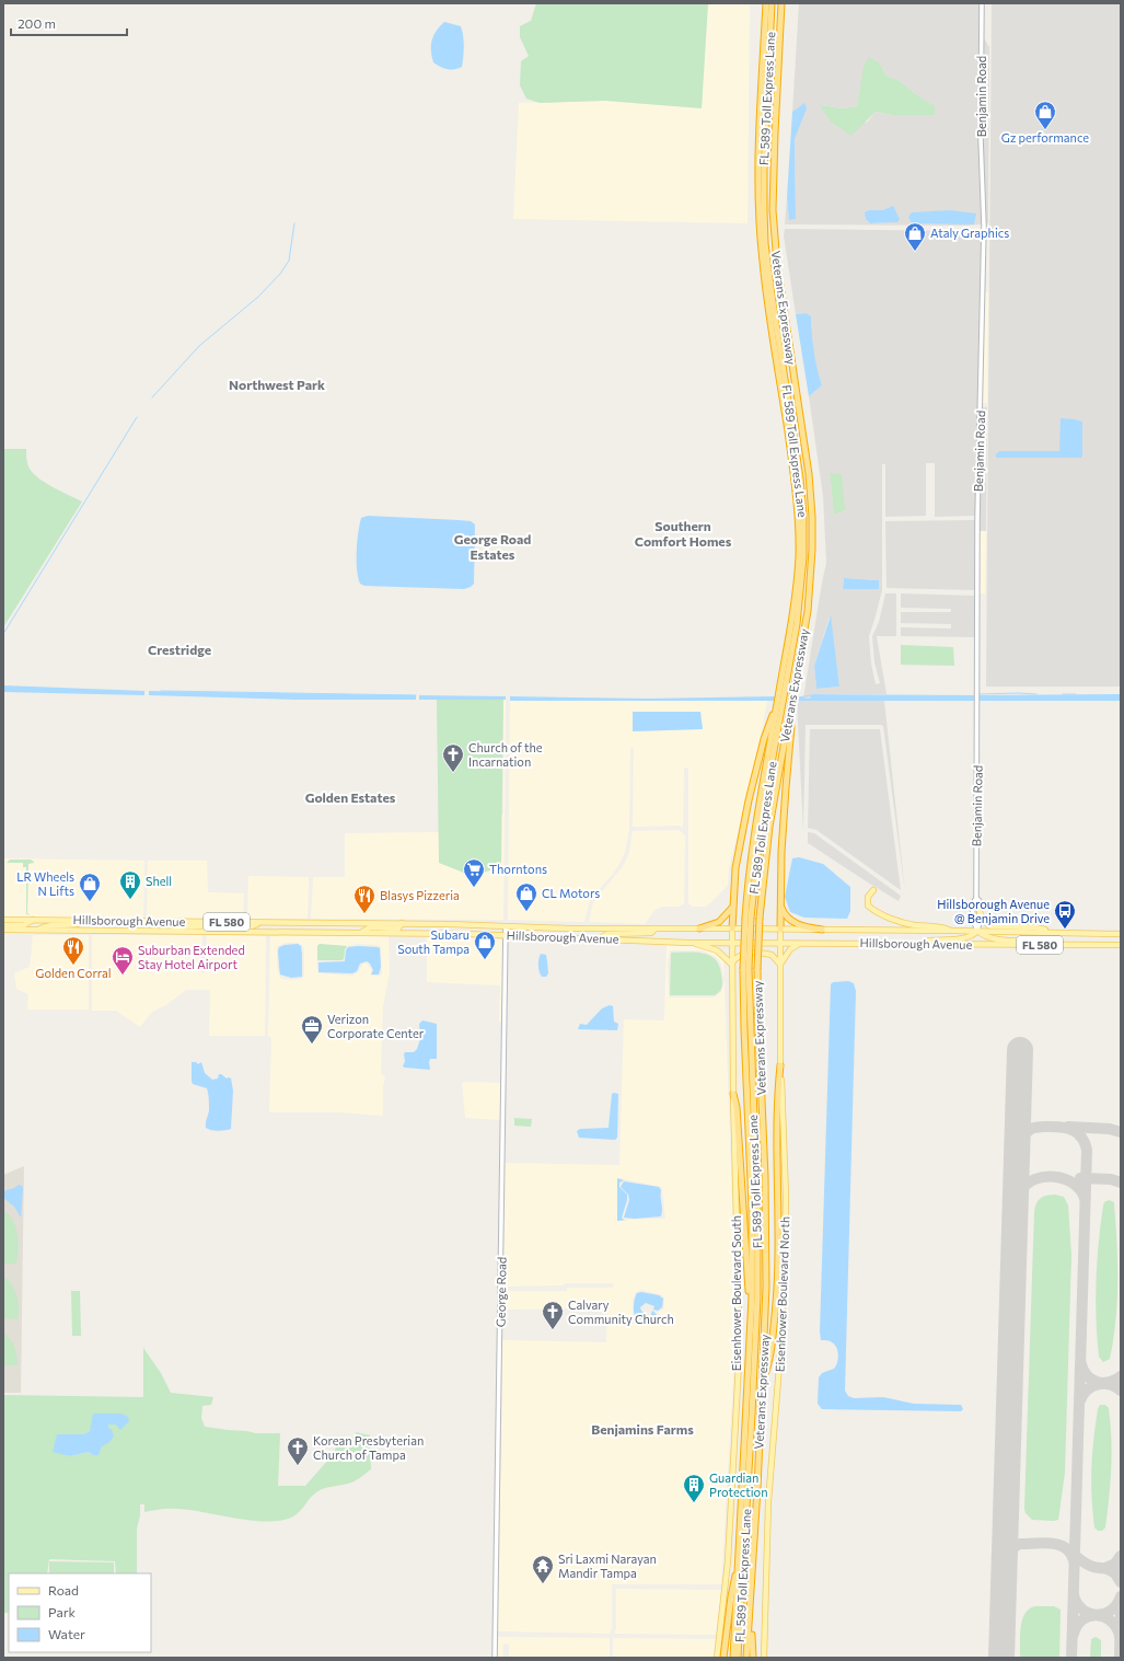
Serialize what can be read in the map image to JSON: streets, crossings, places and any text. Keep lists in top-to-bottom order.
{
  "streets": {
    "highway": ["FL 589 Toll Express Lane", "Veterans Expressway"],
    "main road": [
      "Hillsborough Avenue",
      "FL 580",
      "Eisenhower Boulevard South",
      "Eisenhower Boulevard North"
    ],
    "street": ["Benjamin Road", "George Road"]
  },
  "crossings": [
    ["Benjamin Road", "Hillsborough Avenue"],
    ["FL 589 Toll Express Lane", "Veterans Expressway"],
    ["Hillsborough Avenue", "George Road"],
    ["Hillsborough Avenue", "Eisenhower Boulevard South"],
    ["Hillsborough Avenue", "Eisenhower Boulevard North"]
  ],
  "districts": [
    "Northwest Park",
    "Southern Comfort Homes",
    "George Road Estates",
    "Crestridge",
    "Golden Estates",
    "Benjamins Farms"
  ],
  "places": {
    "shop": [
      "Gz performance",
      "Ataly Graphics",
      "LR Wheels N Lifts",
      "CL Motors",
      "Subaru South Tampa"
    ],
    "church": ["Church of the Incarnation", "Calvary Community Church", "Korean Presbyterian Church of Tampa"],
    "supermarket": ["Thorntons"],
    "building": ["Shell", "Guardian Protection"],
    "restaurant": ["Blasys Pizzeria", "Golden Corral"],
    "bus stop": ["Hillsborough Avenue @ Benjamin Drive"],
    "hotel": ["Suburban Extended Stay Hotel Airport"],
    "office": ["Verizon Corporate Center"],
    "temple": ["Sri Laxmi Narayan Mandir Tampa"]
  },
  "legend": ["Road", "Park", "Water"],
  "scale_bar": "200 m"
}
